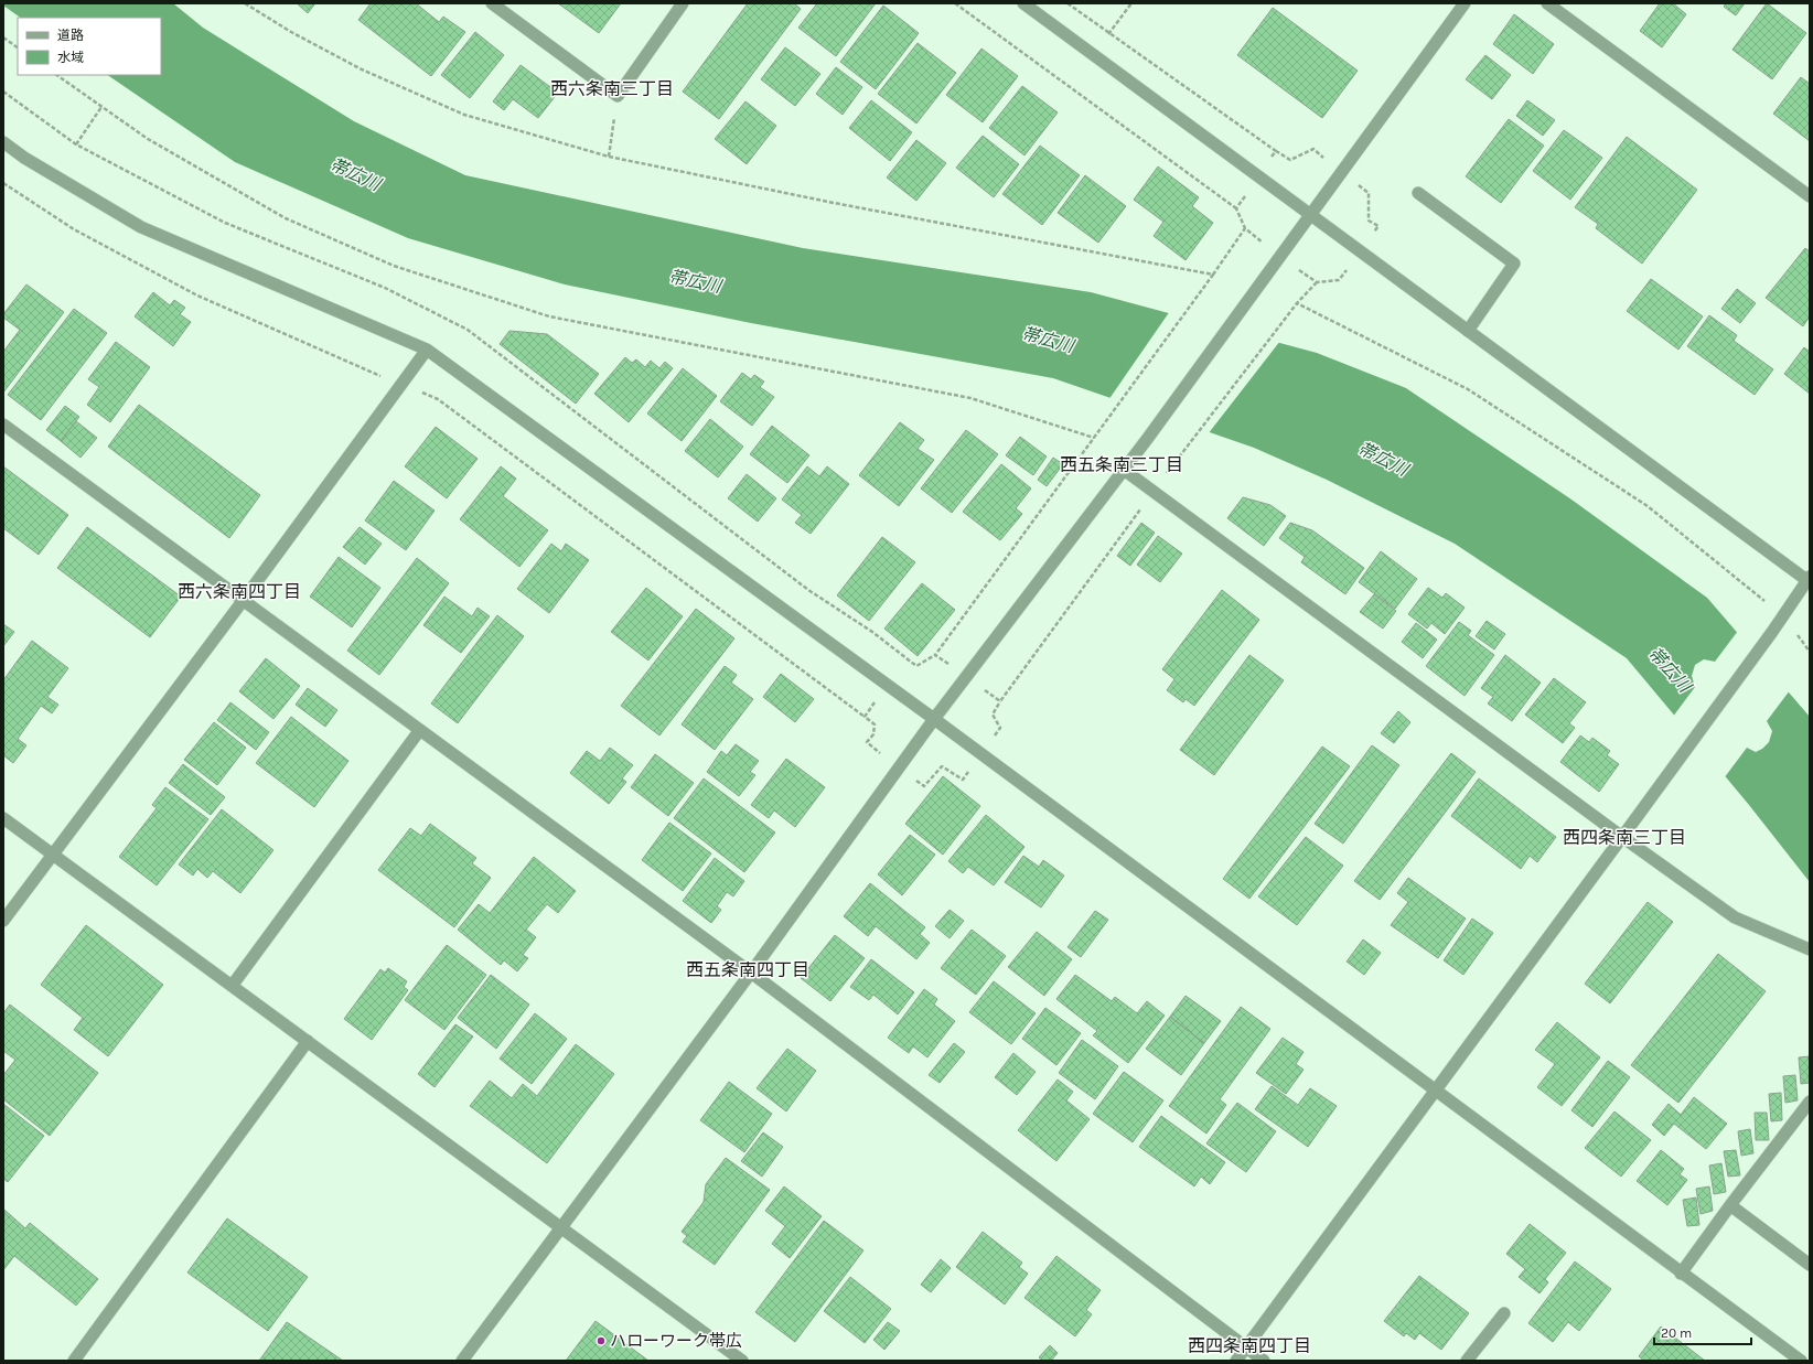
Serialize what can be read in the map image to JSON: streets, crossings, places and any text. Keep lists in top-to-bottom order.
{
  "districts": [
    "西六条南三丁目",
    "西五条南三丁目",
    "西六条南四丁目",
    "西四条南三丁目",
    "西五条南四丁目",
    "西四条南四丁目"
  ],
  "water": ["帯広川"],
  "places": ["ハローワーク帯広"],
  "legend": ["道路", "水域"],
  "scale_bar": "20 m"
}
